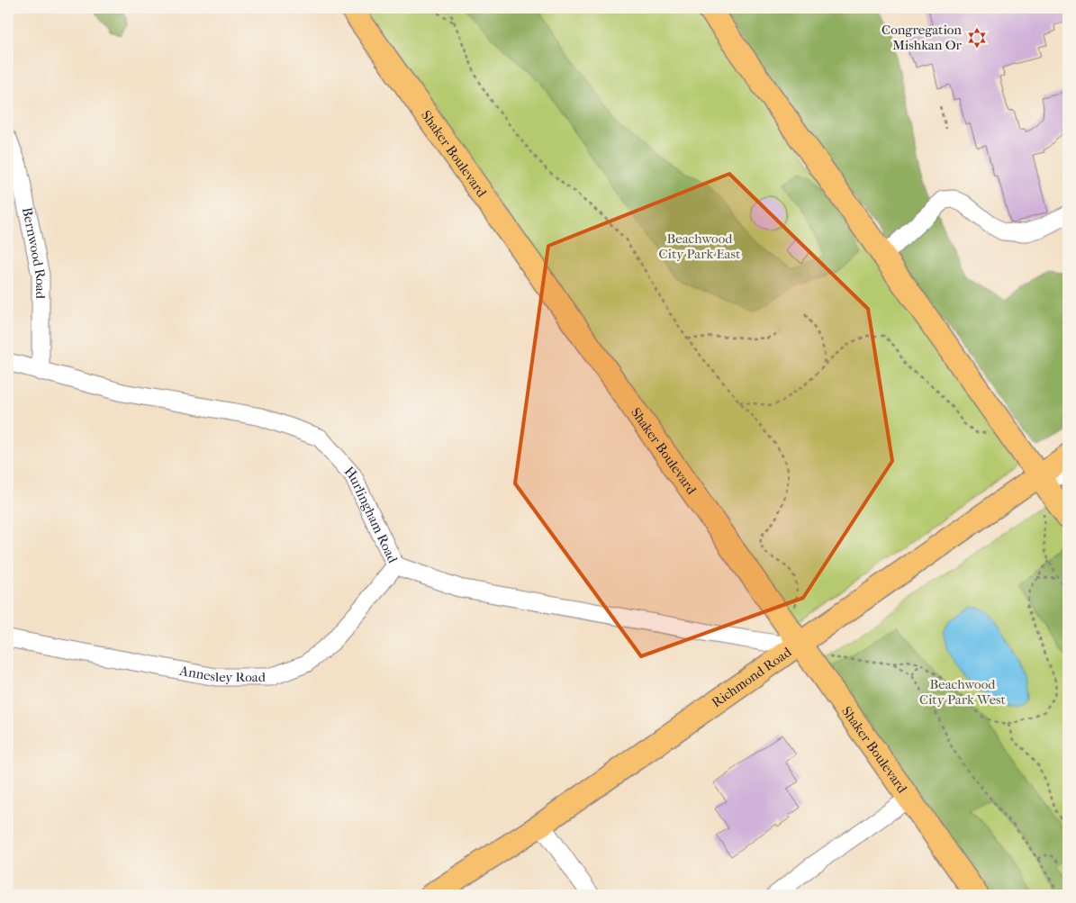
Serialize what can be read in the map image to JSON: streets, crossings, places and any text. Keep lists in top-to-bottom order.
{
  "streets": {
    "main road": ["Shaker Boulevard", "Richmond Road"],
    "street": ["Bernwood Road", "Hurlingham Road", "Annesley Road"]
  },
  "crossings": [
    ["Shaker Boulevard", "Hurlingham Road"],
    ["Shaker Boulevard", "Richmond Road"],
    ["Bernwood Road", "Hurlingham Road"],
    ["Hurlingham Road", "Annesley Road"],
    ["Hurlingham Road", "Richmond Road"]
  ],
  "parks": ["Beachwood City Park East", "Beachwood City Park West"],
  "places": {
    "synagogue": ["Congregation Mishkan Or"]
  }
}
